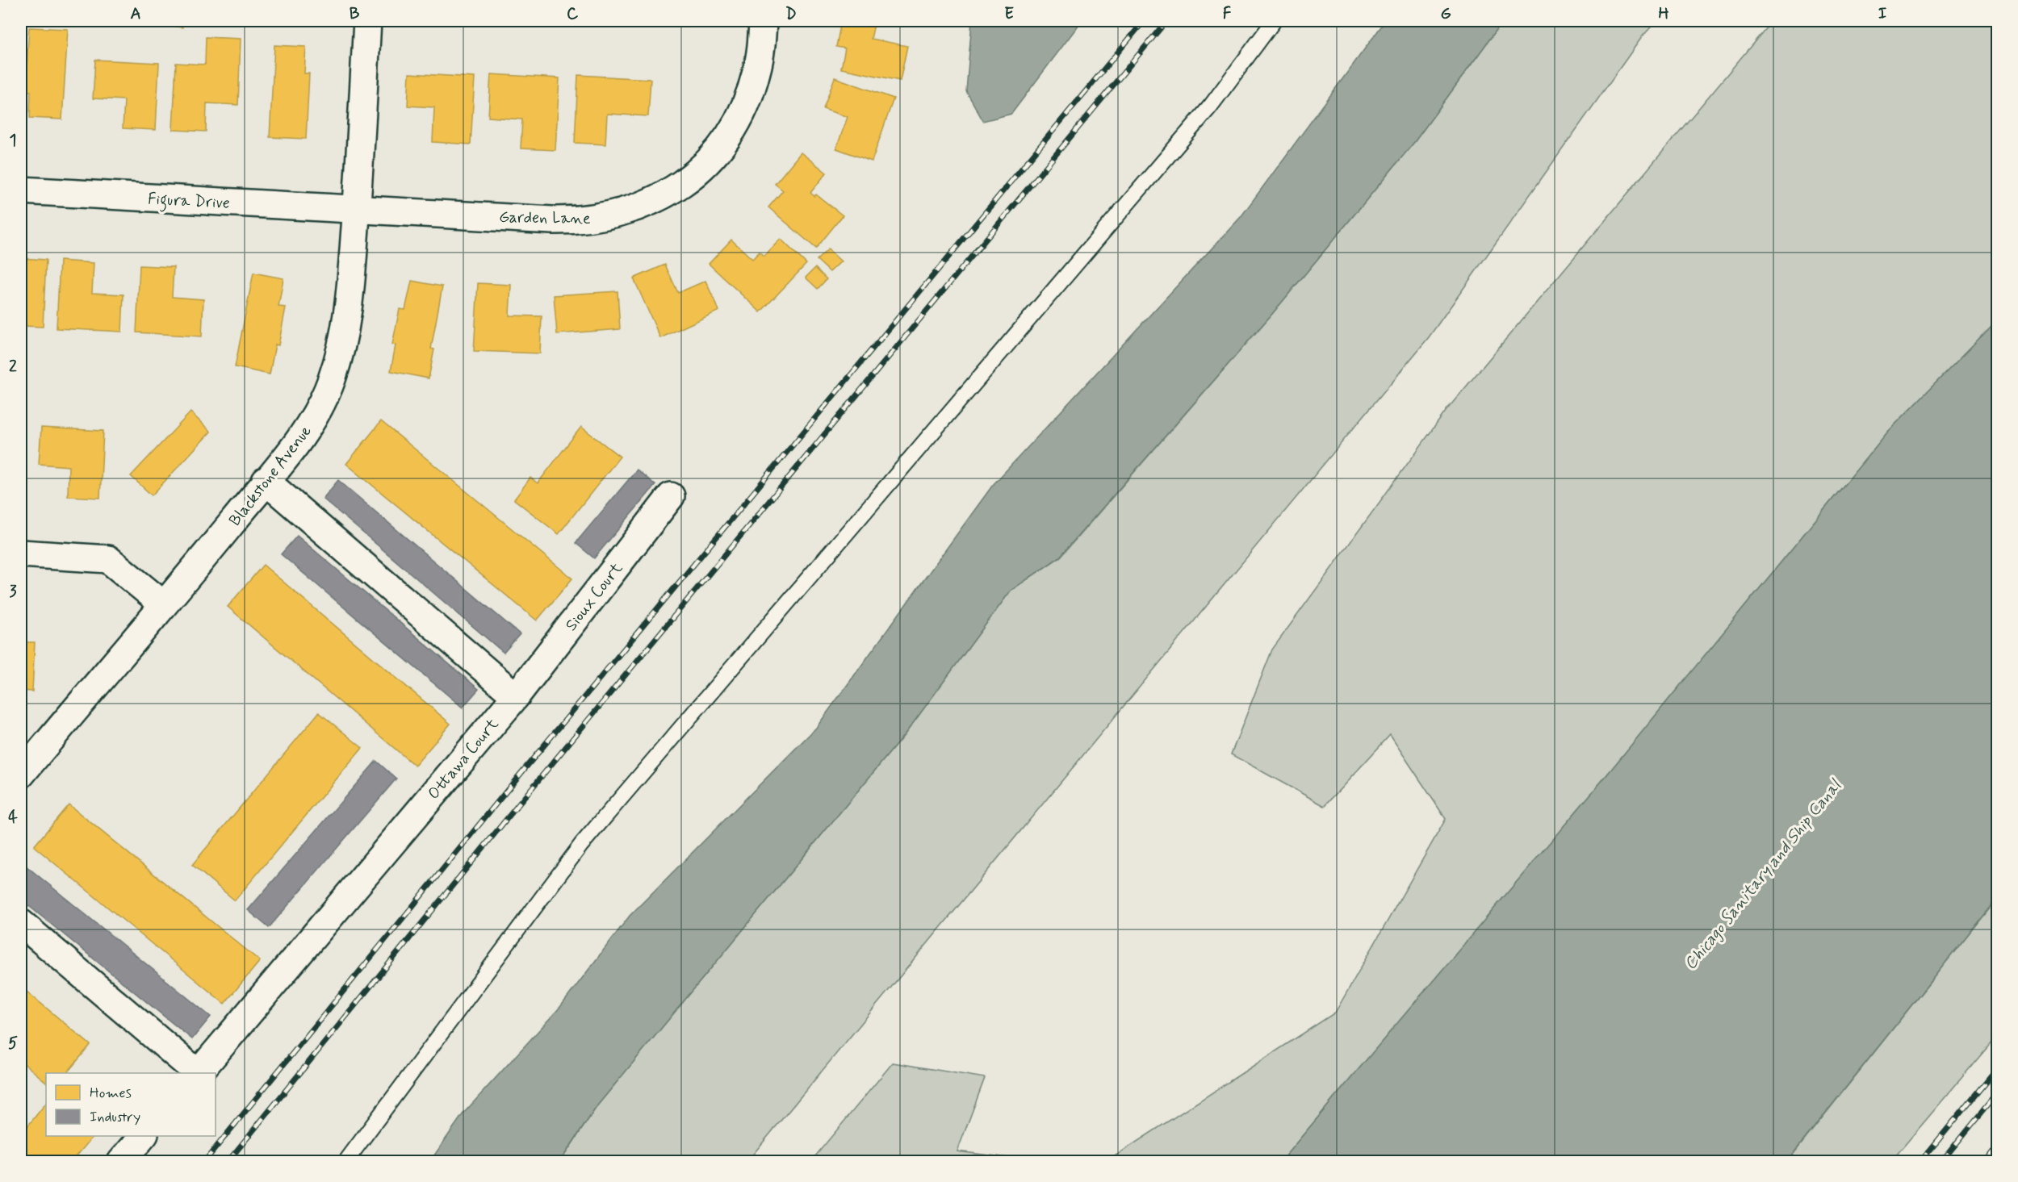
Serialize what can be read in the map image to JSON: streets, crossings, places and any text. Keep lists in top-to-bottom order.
{
  "streets": {
    "street": [
      "Figura Drive",
      "Garden Lane",
      "Blackstone Avenue",
      "Sioux Court",
      "Ottawa Court"
    ]
  },
  "crossings": [
    ["Figura Drive", "Garden Lane"],
    ["Figura Drive", "Blackstone Avenue"],
    ["Garden Lane", "Blackstone Avenue"],
    ["Sioux Court", "Ottawa Court"]
  ],
  "water": ["Chicago Sanitary and Ship Canal"],
  "legend": ["Homes", "Industry"],
  "grid": {
    "columns": [
      "A",
      "B",
      "C",
      "D",
      "E",
      "F",
      "G",
      "H",
      "I"
    ],
    "rows": [
      "1",
      "2",
      "3",
      "4",
      "5"
    ]
  }
}
